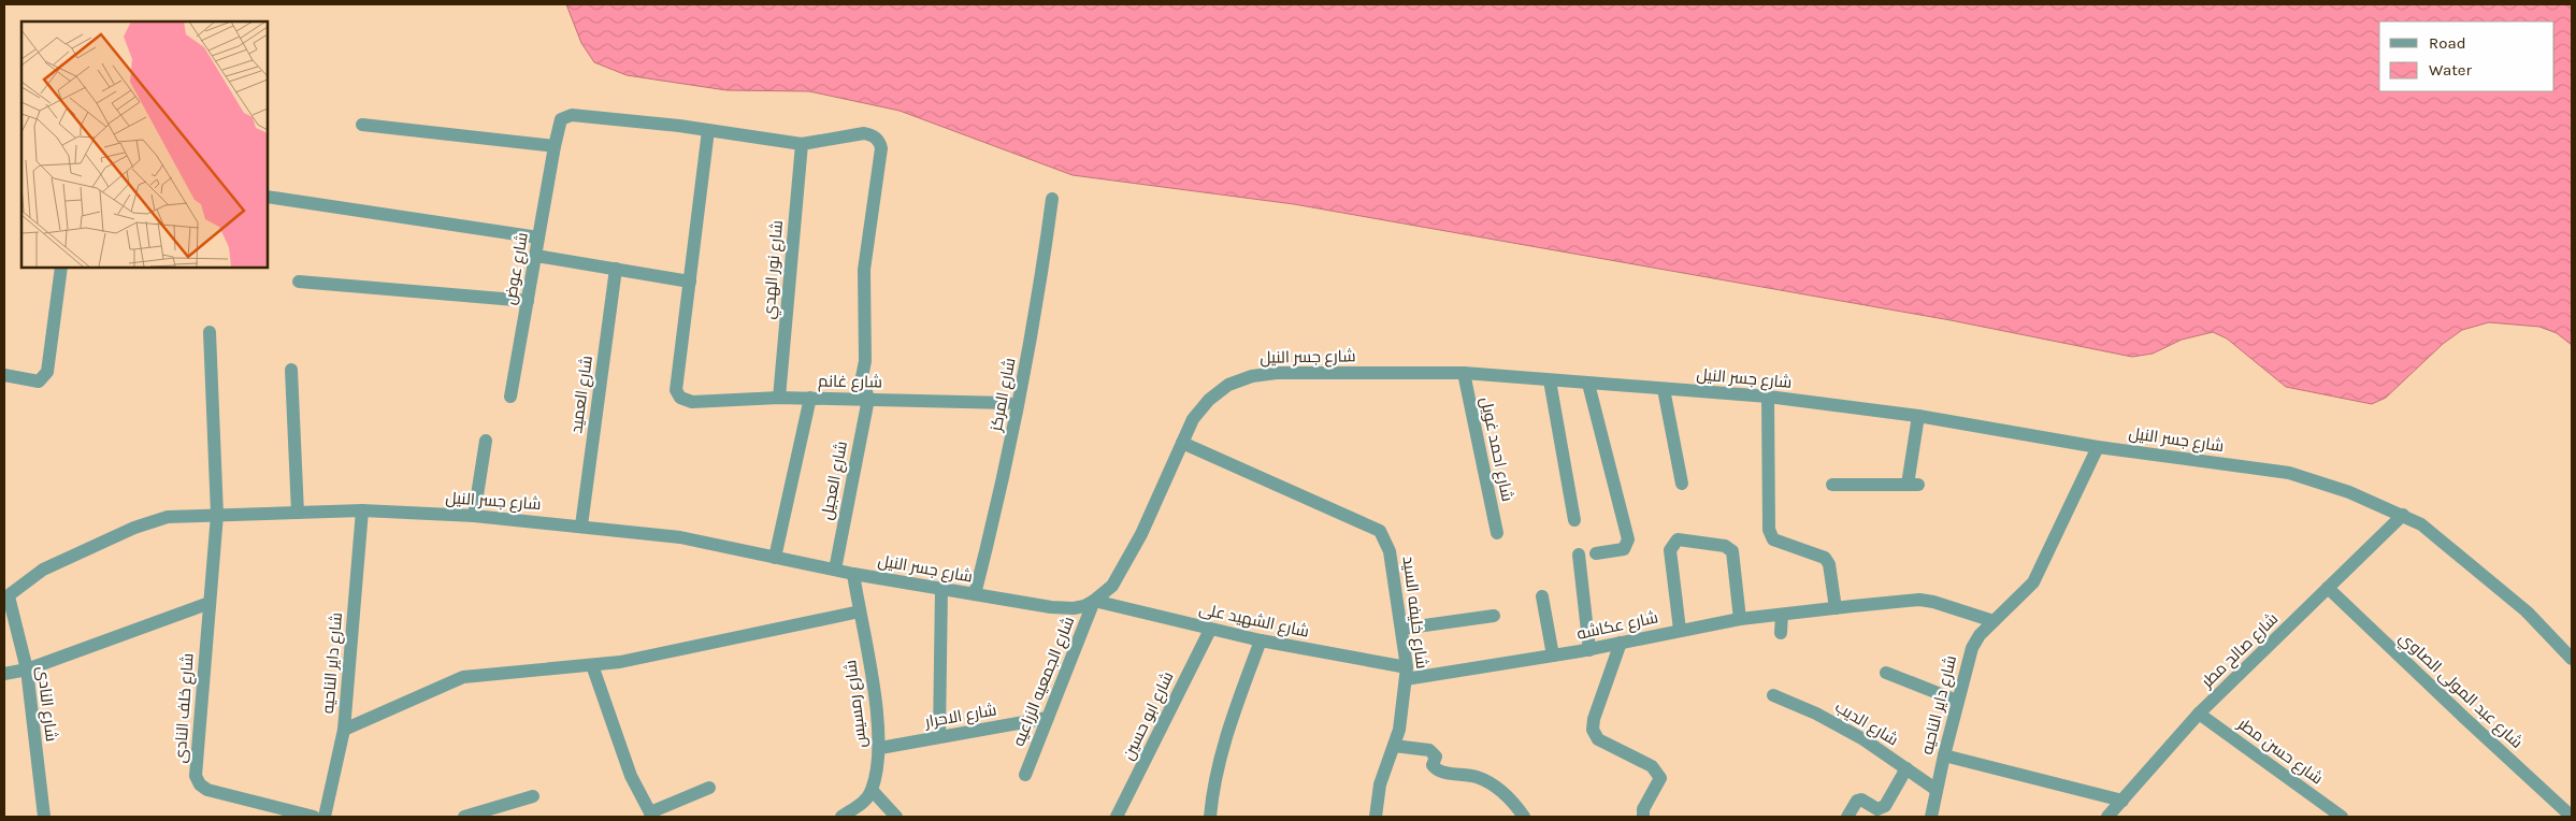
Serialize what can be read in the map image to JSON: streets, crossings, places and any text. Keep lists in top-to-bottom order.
{
  "streets": {
    "street": [
      "شارع عوض",
      "شارع نور الهدي",
      "شارع جسر النيل",
      "شارع غانم",
      "شارع العميد",
      "شارع المركز",
      "شارع احمد غويل",
      "شارع العجيل",
      "شارع خليفه السيد",
      "شارع الشهيد على",
      "شارع عكاشه",
      "شارع صالح مطر",
      "شارع داير الناحيه",
      "شارع الجمعيه الزراعيه",
      "شارع عبد المولى الصاوي",
      "شارع النادى",
      "شارع رمسيس",
      "شارع خلف النادى",
      "شارع الاحرار",
      "شارع ابو حسين",
      "شارع الديب",
      "شارع حسن مطر"
    ]
  },
  "crossings": [
    ["شارع عوض", "شارع نور الهدي"],
    ["شارع عوض", "شارع غانم"],
    ["شارع عوض", "شارع العجيل"],
    ["شارع نور الهدي", "شارع غانم"],
    ["شارع جسر النيل", "شارع العميد"],
    ["شارع جسر النيل", "شارع المركز"],
    ["شارع جسر النيل", "شارع احمد غويل"],
    ["شارع جسر النيل", "شارع العجيل"],
    ["شارع جسر النيل", "شارع خليفه السيد"],
    ["شارع جسر النيل", "شارع الشهيد على"],
    ["شارع جسر النيل", "شارع صالح مطر"],
    ["شارع جسر النيل", "شارع داير الناحيه"],
    ["شارع جسر النيل", "شارع الجمعيه الزراعيه"],
    ["شارع جسر النيل", "شارع النادى"],
    ["شارع جسر النيل", "شارع رمسيس"],
    ["شارع جسر النيل", "شارع خلف النادى"],
    ["شارع غانم", "شارع العجيل"],
    ["شارع خليفه السيد", "شارع الشهيد على"],
    ["شارع خليفه السيد", "شارع عكاشه"],
    ["شارع الشهيد على", "شارع عكاشه"],
    ["شارع الشهيد على", "شارع الجمعيه الزراعيه"],
    ["شارع الشهيد على", "شارع ابو حسين"],
    ["شارع عكاشه", "شارع داير الناحيه"],
    ["شارع صالح مطر", "شارع عبد المولى الصاوي"],
    ["شارع صالح مطر", "شارع حسن مطر"],
    ["شارع داير الناحيه", "شارع الديب"],
    ["شارع الجمعيه الزراعيه", "شارع الاحرار"],
    ["شارع رمسيس", "شارع الاحرار"]
  ],
  "legend": ["Road", "Water"]
}
